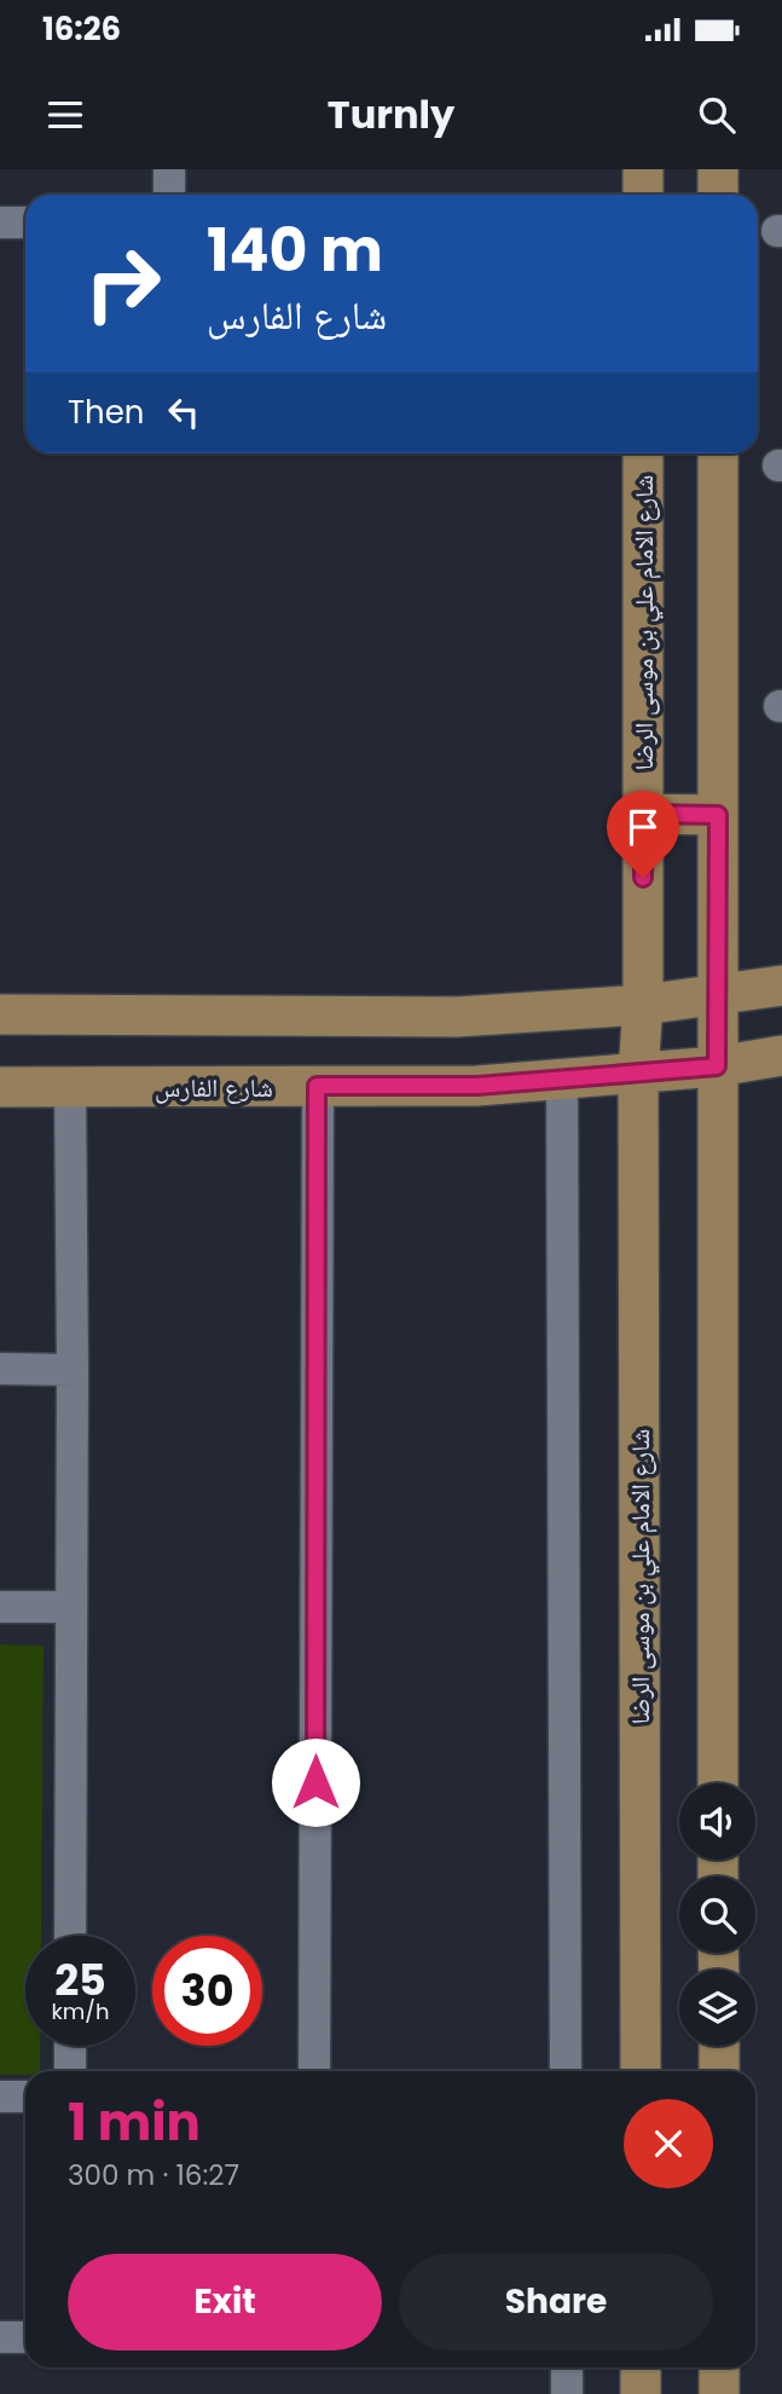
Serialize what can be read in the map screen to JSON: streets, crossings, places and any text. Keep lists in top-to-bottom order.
{
  "streets": {
    "main road": ["شارع الامام علي بن موسى الرضا", "شارع الفارس"]
  },
  "crossings": [
    ["شارع الامام علي بن موسى الرضا", "شارع الفارس"]
  ],
  "page": {
    "status": "16:26",
    "header": "Turnly",
    "turn": ["140 m", "شارع الفارس"],
    "then": "Then",
    "speed": "25 km/h",
    "limit": "30",
    "heading": ["1 min", "300 m · 16:27"],
    "buttons": ["Exit", "Share"]
  }
}
